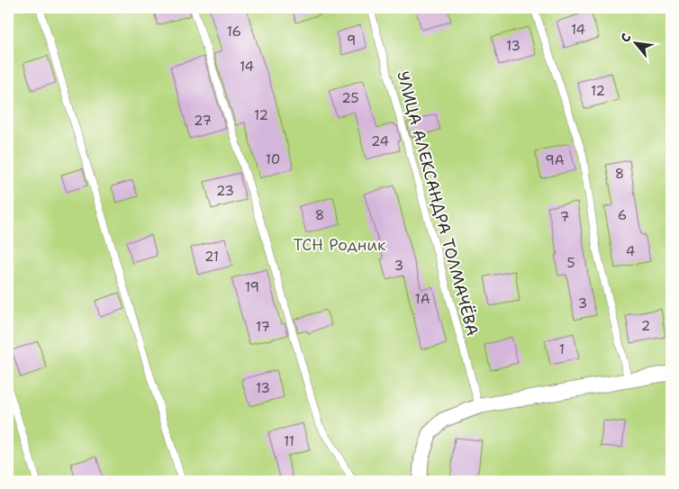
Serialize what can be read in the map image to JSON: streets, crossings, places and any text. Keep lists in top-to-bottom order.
{
  "streets": {
    "lane": ["УЛИЦА АЛЕКСАНДРА ТОЛМАЧЁВА"]
  },
  "parks": ["ТСН Родник"],
  "house_numbers": [
    "14",
    "16",
    "9",
    "13",
    "14",
    "12",
    "25",
    "12",
    "27",
    "24",
    "10",
    "9А",
    "8",
    "23",
    "8",
    "6",
    "7",
    "4",
    "21",
    "5",
    "3",
    "19",
    "1А",
    "3",
    "2",
    "17",
    "1",
    "13",
    "11"
  ],
  "north": "top left"
}
